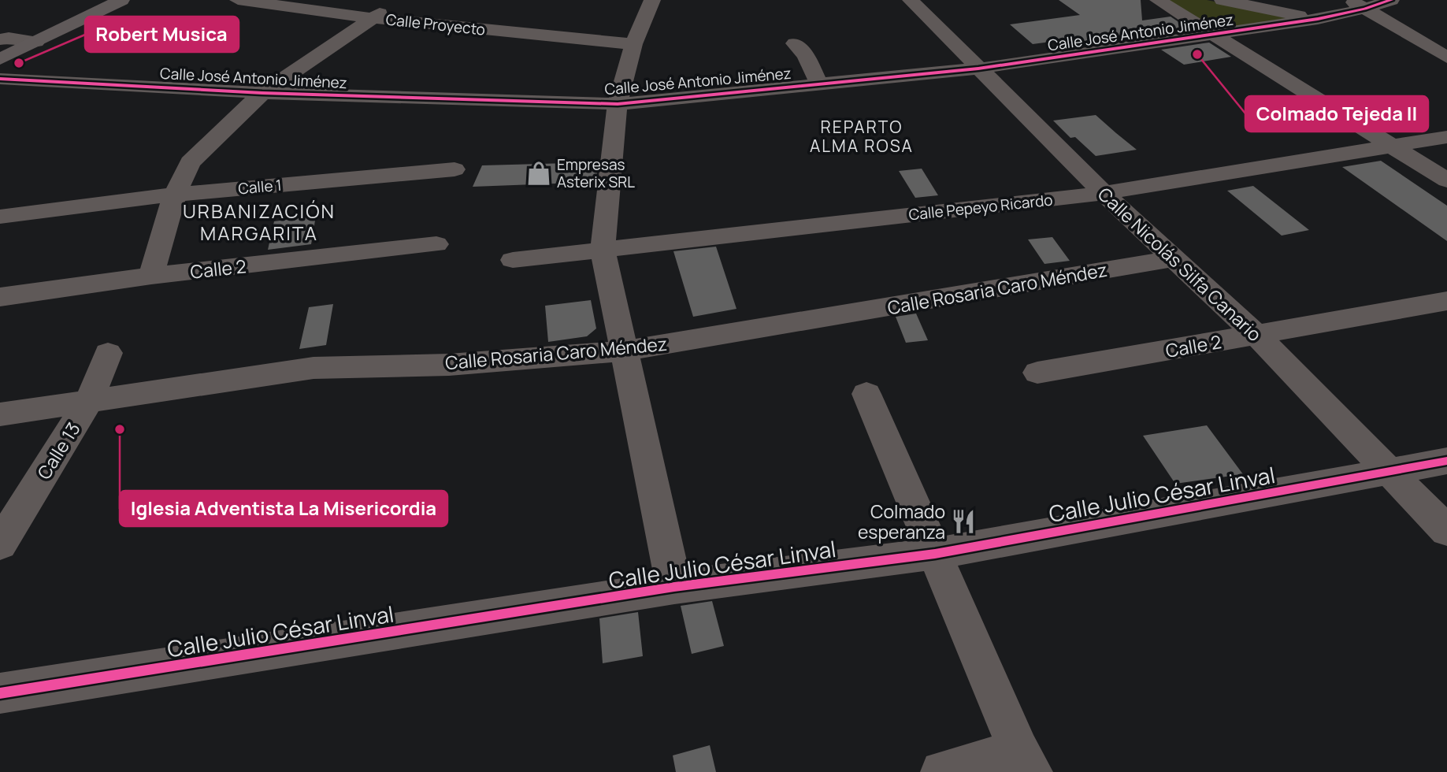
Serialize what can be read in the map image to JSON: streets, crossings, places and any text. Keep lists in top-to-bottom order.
{
  "streets": {
    "street": [
      "Calle Proyecto",
      "Calle José Antonio Jiménez",
      "Calle 1",
      "Calle Pepeyo Ricardo",
      "Calle Nicolás Silfa Canario",
      "Calle 2",
      "Calle Rosaria Caro Méndez",
      "Calle 13",
      "Calle Julio César Linval"
    ]
  },
  "crossings": [
    ["Calle José Antonio Jiménez", "Calle Nicolás Silfa Canario"],
    ["Calle Pepeyo Ricardo", "Calle Nicolás Silfa Canario"],
    ["Calle Nicolás Silfa Canario", "Calle 2"],
    ["Calle Nicolás Silfa Canario", "Calle Rosaria Caro Méndez"],
    ["Calle Nicolás Silfa Canario", "Calle Julio César Linval"],
    ["Calle Rosaria Caro Méndez", "Calle 13"]
  ],
  "districts": ["REPARTO ALMA ROSA", "URBANIZACIÓN MARGARITA"],
  "places": {
    "other": ["Colmado Tejeda II", "Robert Musica", "Iglesia Adventista La Misericordia"],
    "shop": ["Empresas Asterix SRL"],
    "restaurant": ["Colmado esperanza"]
  }
}
